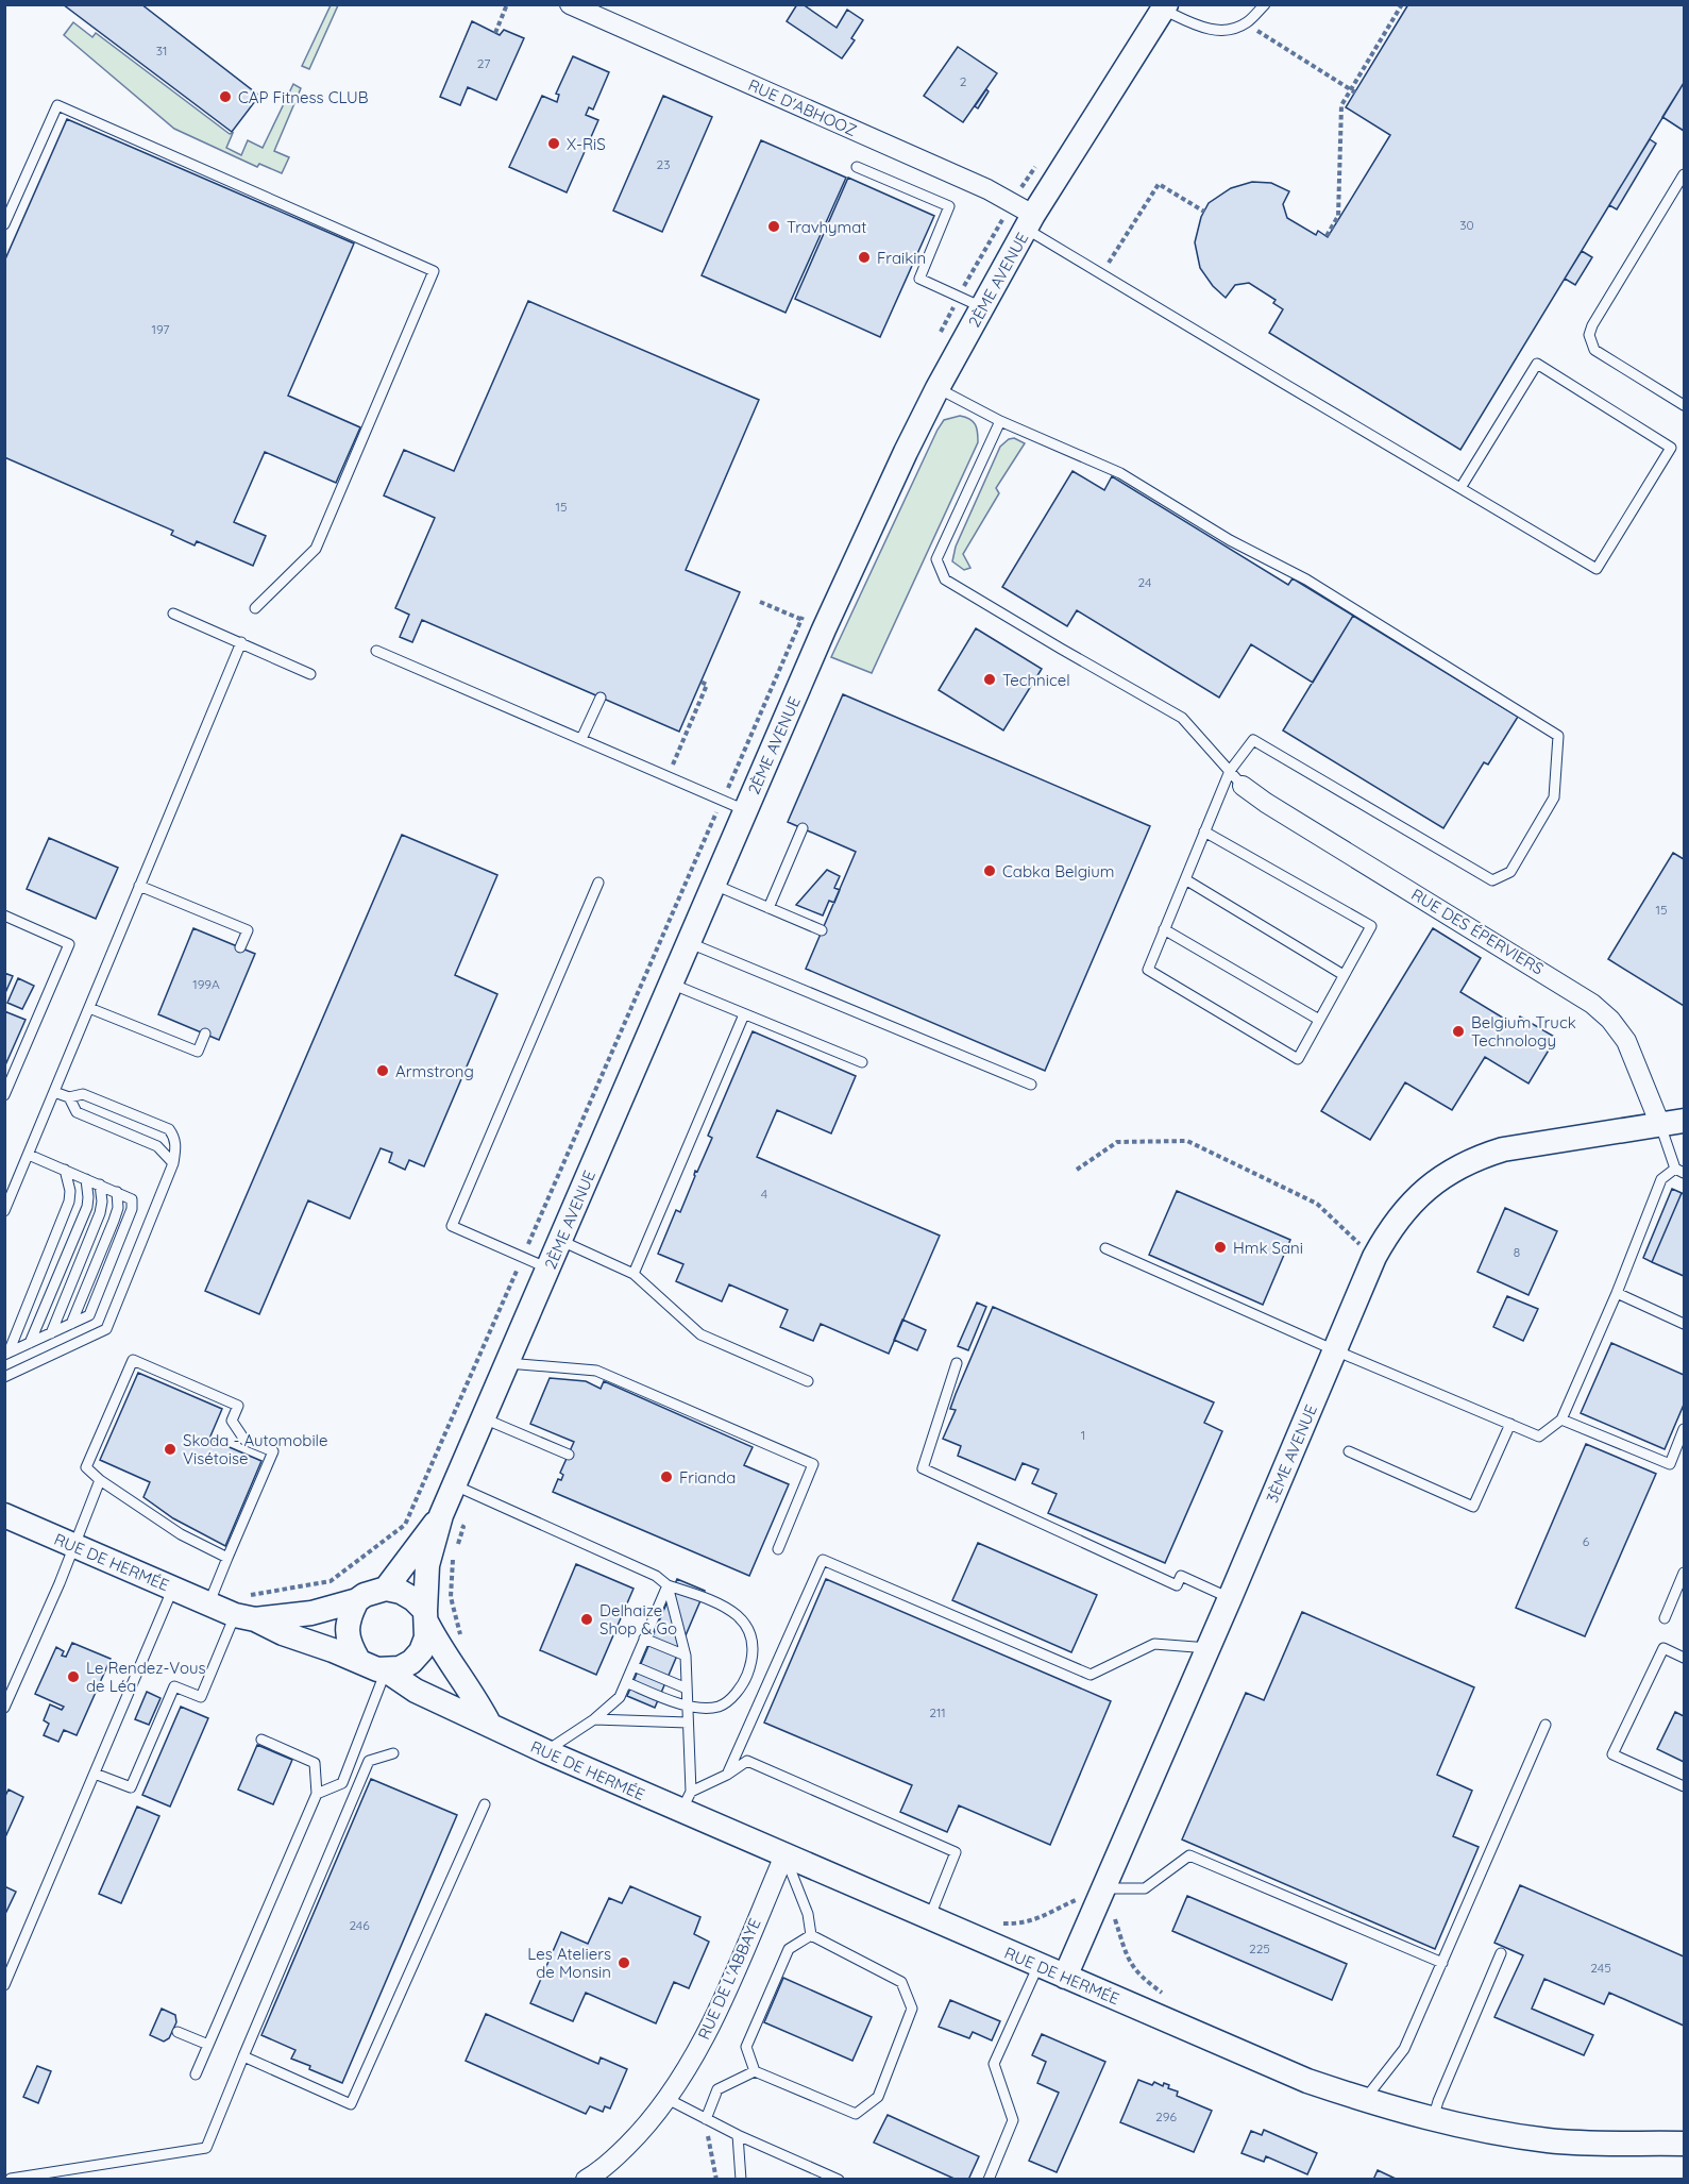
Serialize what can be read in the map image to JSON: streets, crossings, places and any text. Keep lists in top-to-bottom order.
{
  "streets": {
    "street": [
      "RUE D'ABHOOZ",
      "2ÈME AVENUE",
      "RUE DES ÉPERVIERS",
      "3ÈME AVENUE",
      "RUE DE HERMÉE",
      "RUE DE L'ABBAYE"
    ]
  },
  "crossings": [
    ["RUE D'ABHOOZ", "2ÈME AVENUE"],
    ["2ÈME AVENUE", "RUE DE HERMÉE"],
    ["RUE DES ÉPERVIERS", "3ÈME AVENUE"],
    ["3ÈME AVENUE", "RUE DE HERMÉE"],
    ["RUE DE HERMÉE", "RUE DE L'ABBAYE"]
  ],
  "places": [
    "CAP Fitness CLUB",
    "X-RiS",
    "Travhymat",
    "Fraikin",
    "Technicel",
    "Cabka Belgium",
    "Belgium Truck Technology",
    "Armstrong",
    "Hmk Sani",
    "Skoda - Automobile Visétoise",
    "Frianda",
    "Delhaize Shop & Go",
    "Le Rendez-Vous de Léa",
    "Les Ateliers de Monsin"
  ],
  "house_numbers": [
    "31",
    "27",
    "2",
    "23",
    "30",
    "197",
    "15",
    "24",
    "15",
    "199A",
    "4",
    "8",
    "1",
    "6",
    "211",
    "246",
    "225",
    "245",
    "296"
  ]
}
